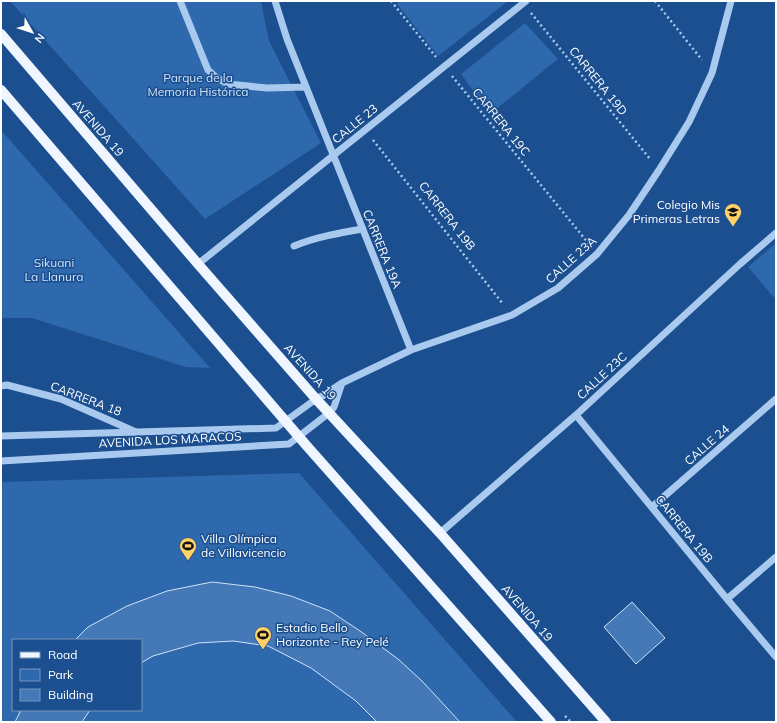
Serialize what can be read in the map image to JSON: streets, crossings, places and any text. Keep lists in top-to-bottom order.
{
  "streets": {
    "main road": ["AVENIDA 19"],
    "street": [
      "CALLE 23",
      "CARRERA 19B",
      "CARRERA 19A",
      "CALLE 23A",
      "CALLE 23C",
      "CARRERA 18",
      "AVENIDA LOS MARACOS",
      "CALLE 24"
    ],
    "path": ["CARRERA 19D", "CARRERA 19C"]
  },
  "crossings": [
    ["CARRERA 19D", "CALLE 23"],
    ["CARRERA 19D", "CALLE 23A"],
    ["CARRERA 19C", "CALLE 23"],
    ["CARRERA 19C", "CALLE 23A"],
    ["CALLE 23", "AVENIDA 19"],
    ["CALLE 23", "CARRERA 19B"],
    ["CALLE 23", "CARRERA 19A"],
    ["AVENIDA 19", "CALLE 23A"],
    ["AVENIDA 19", "CALLE 23C"],
    ["AVENIDA 19", "AVENIDA LOS MARACOS"],
    ["CARRERA 19B", "CALLE 23A"],
    ["CARRERA 19B", "CALLE 23C"],
    ["CARRERA 19B", "CALLE 24"],
    ["CARRERA 19A", "CALLE 23A"],
    ["CALLE 23A", "AVENIDA LOS MARACOS"],
    ["CARRERA 18", "AVENIDA LOS MARACOS"]
  ],
  "parks": ["Parque de la Memoria Histórica", "Sikuani La Llanura"],
  "places": {
    "school or university": ["Colegio Mis Primeras Letras"],
    "sports": ["Villa Olímpica de Villavicencio", "Estadio Bello Horizonte - Rey Pelé"]
  },
  "legend": ["Road", "Park", "Building"],
  "north": "bottom right"
}
